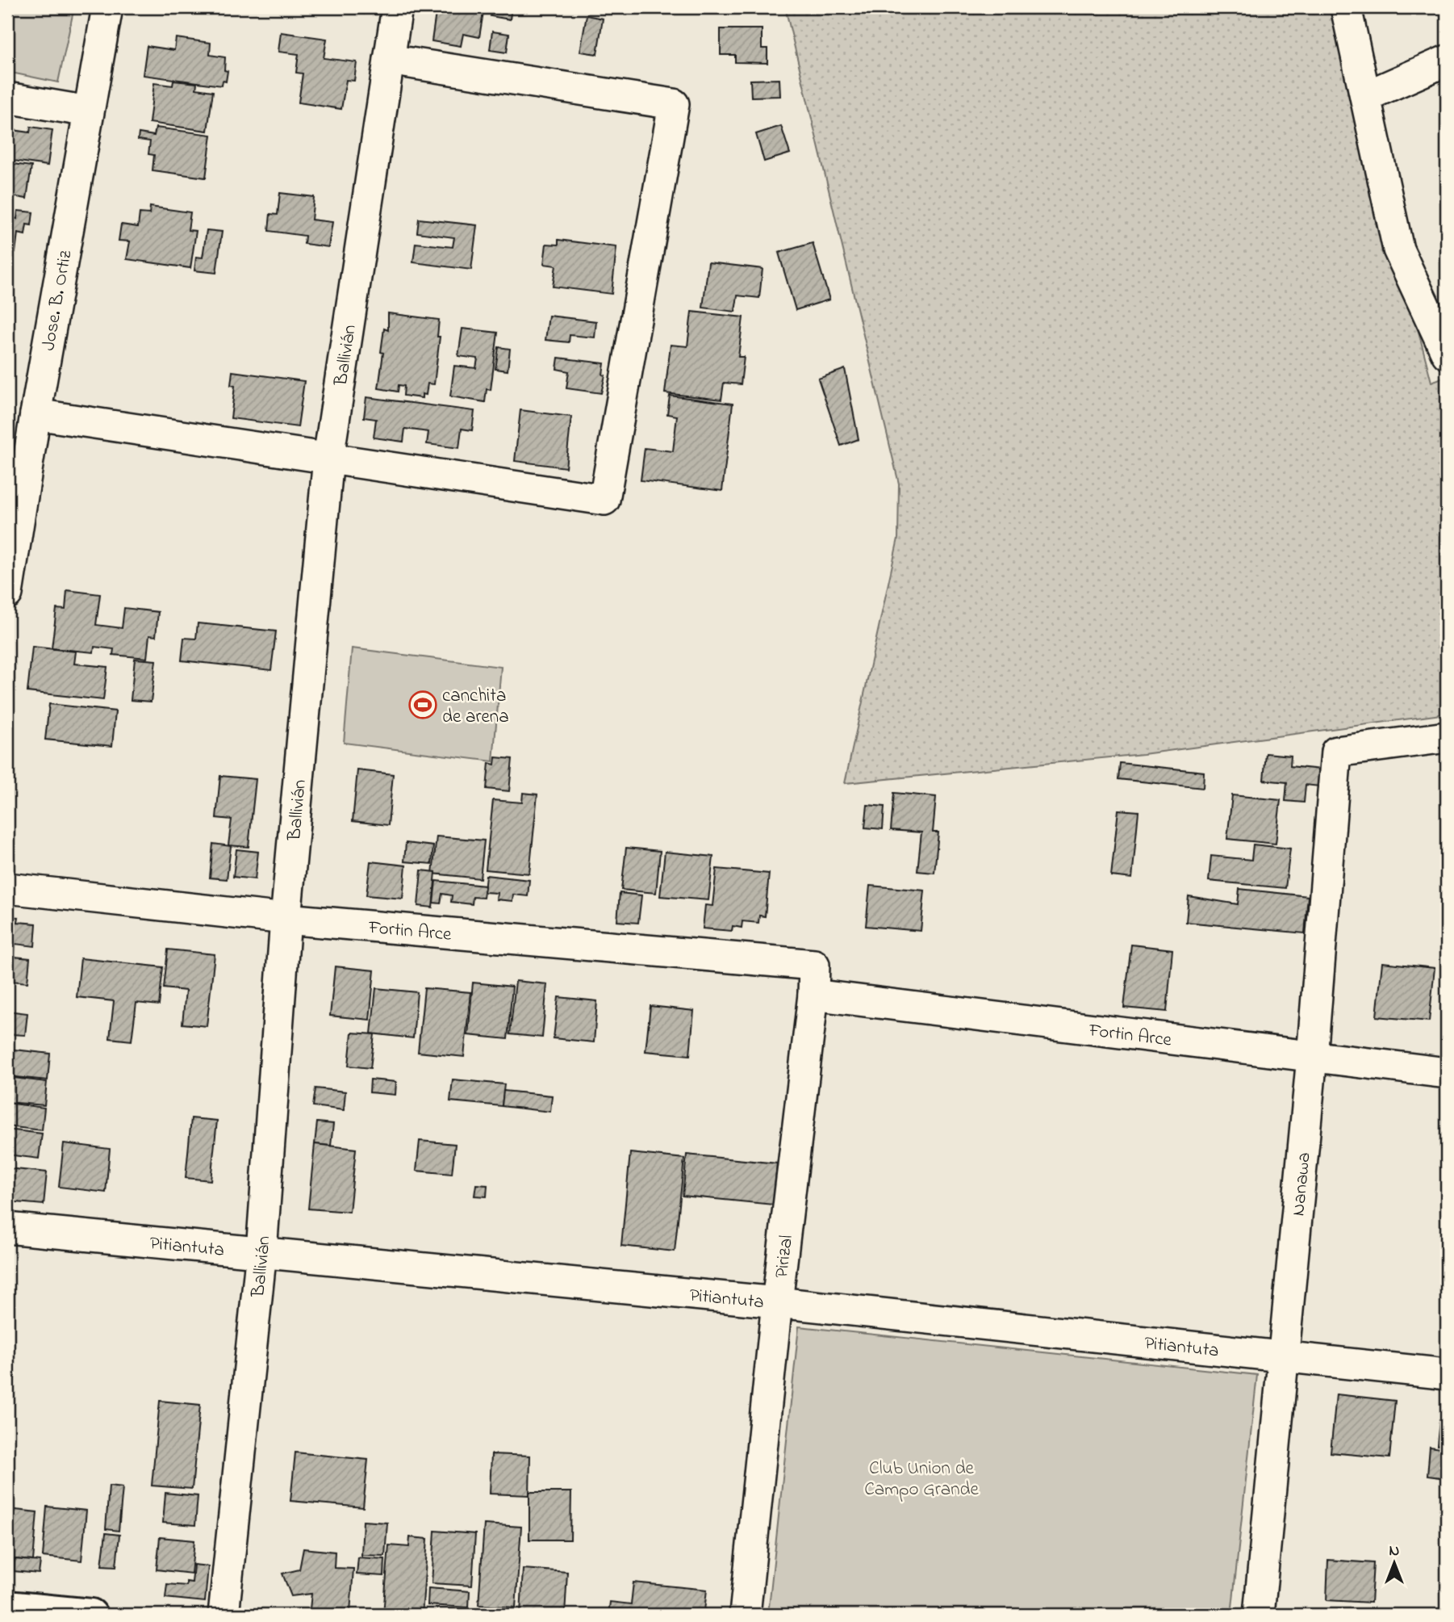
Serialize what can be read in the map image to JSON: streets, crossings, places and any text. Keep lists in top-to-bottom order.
{
  "streets": {
    "street": [
      "Jose. B. Ortiz",
      "Ballivián",
      "Fortin Arce",
      "Nanawa",
      "Pitiantuta",
      "Pirizal"
    ]
  },
  "crossings": [
    ["Ballivián", "Fortin Arce"],
    ["Ballivián", "Pitiantuta"],
    ["Fortin Arce", "Nanawa"],
    ["Fortin Arce", "Pirizal"],
    ["Nanawa", "Pitiantuta"],
    ["Pitiantuta", "Pirizal"]
  ],
  "parks": ["Club Union de Campo Grande"],
  "places": {
    "sports": ["canchita de arena"]
  },
  "north": "top"
}
